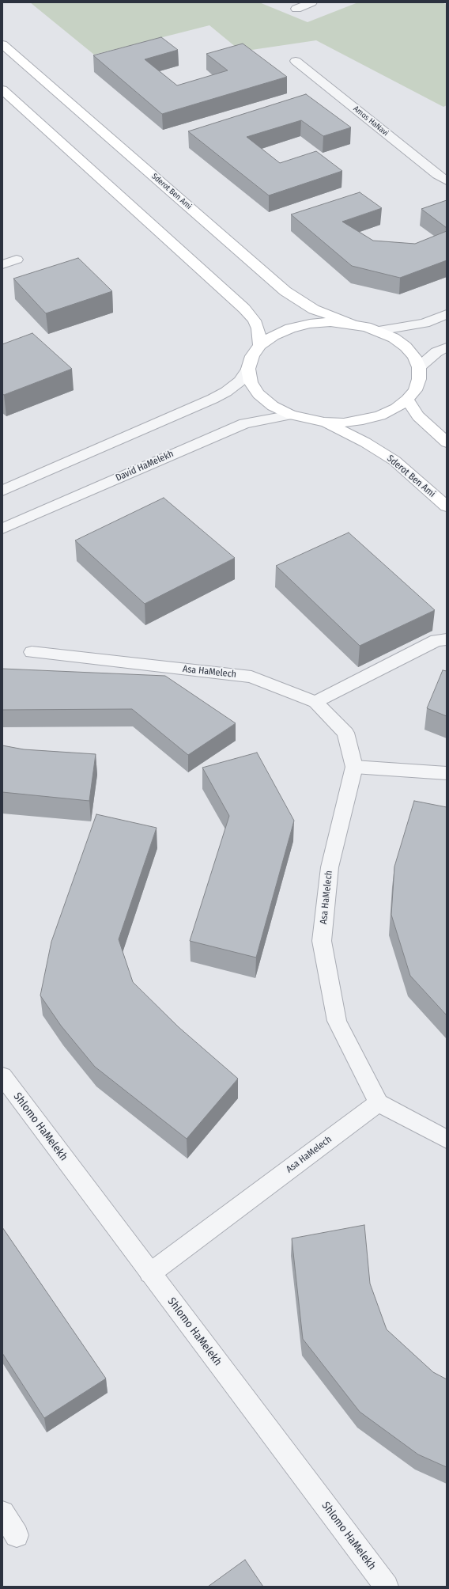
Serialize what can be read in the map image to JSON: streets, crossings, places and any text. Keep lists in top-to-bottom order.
{
  "streets": {
    "main road": ["Sderot Ben Ami"],
    "street": [
      "Amos HaNavi",
      "David HaMelekh",
      "Asa HaMelech",
      "Shlomo HaMelekh"
    ]
  },
  "crossings": [
    ["Asa HaMelech", "Shlomo HaMelekh"]
  ]
}
